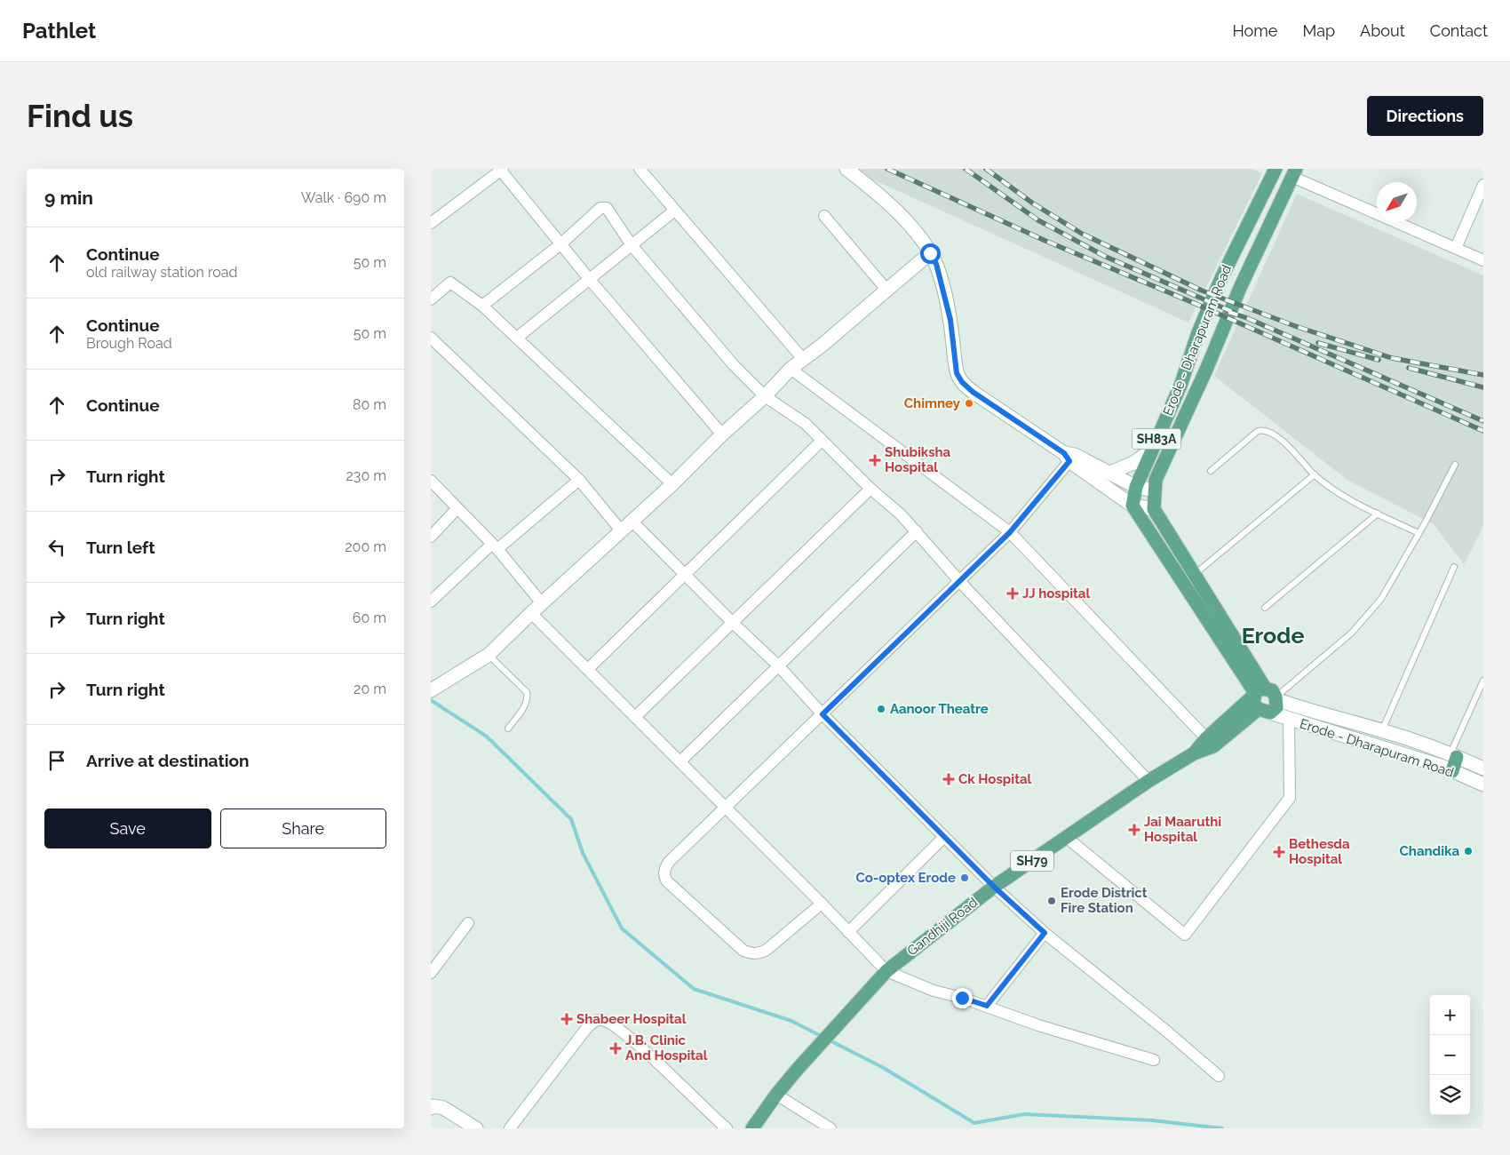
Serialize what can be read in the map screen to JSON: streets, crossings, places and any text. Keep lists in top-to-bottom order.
{
  "streets": {
    "main road": [
      "Erode - Dharapuram Road",
      "SH83A",
      "SH79",
      "Gandhiji Road"
    ]
  },
  "crossings": [
    ["Erode - Dharapuram Road", "Gandhiji Road"]
  ],
  "districts": ["Erode"],
  "places": {
    "other": [
      "Chimney",
      "Aanoor Theatre",
      "Chandika",
      "Co-optex Erode",
      "Erode District Fire Station"
    ],
    "health": [
      "Shubiksha Hospital",
      "JJ hospital",
      "Ck Hospital",
      "Jai Maaruthi Hospital",
      "Bethesda Hospital",
      "Shabeer Hospital",
      "J.B. Clinic And Hospital"
    ]
  },
  "north": "bottom left",
  "page": {
    "header": "Pathlet",
    "nav": [
      "Home",
      "Map",
      "About",
      "Contact"
    ],
    "buttons": [
      "Directions",
      ["Save", "Share"]
    ],
    "title": "Find us",
    "heading": ["9 min", "Walk · 690 m"],
    "list": [
      ["Continue", "old railway station road", "50 m"],
      ["Continue", "Brough Road", "50 m"],
      ["Continue", "80 m"],
      ["Turn right", "230 m"],
      ["Turn left", "200 m"],
      ["Turn right", "60 m"],
      ["Turn right", "20 m"],
      "Arrive at destination"
    ],
    "map_buttons": ["+", "−"]
  }
}
